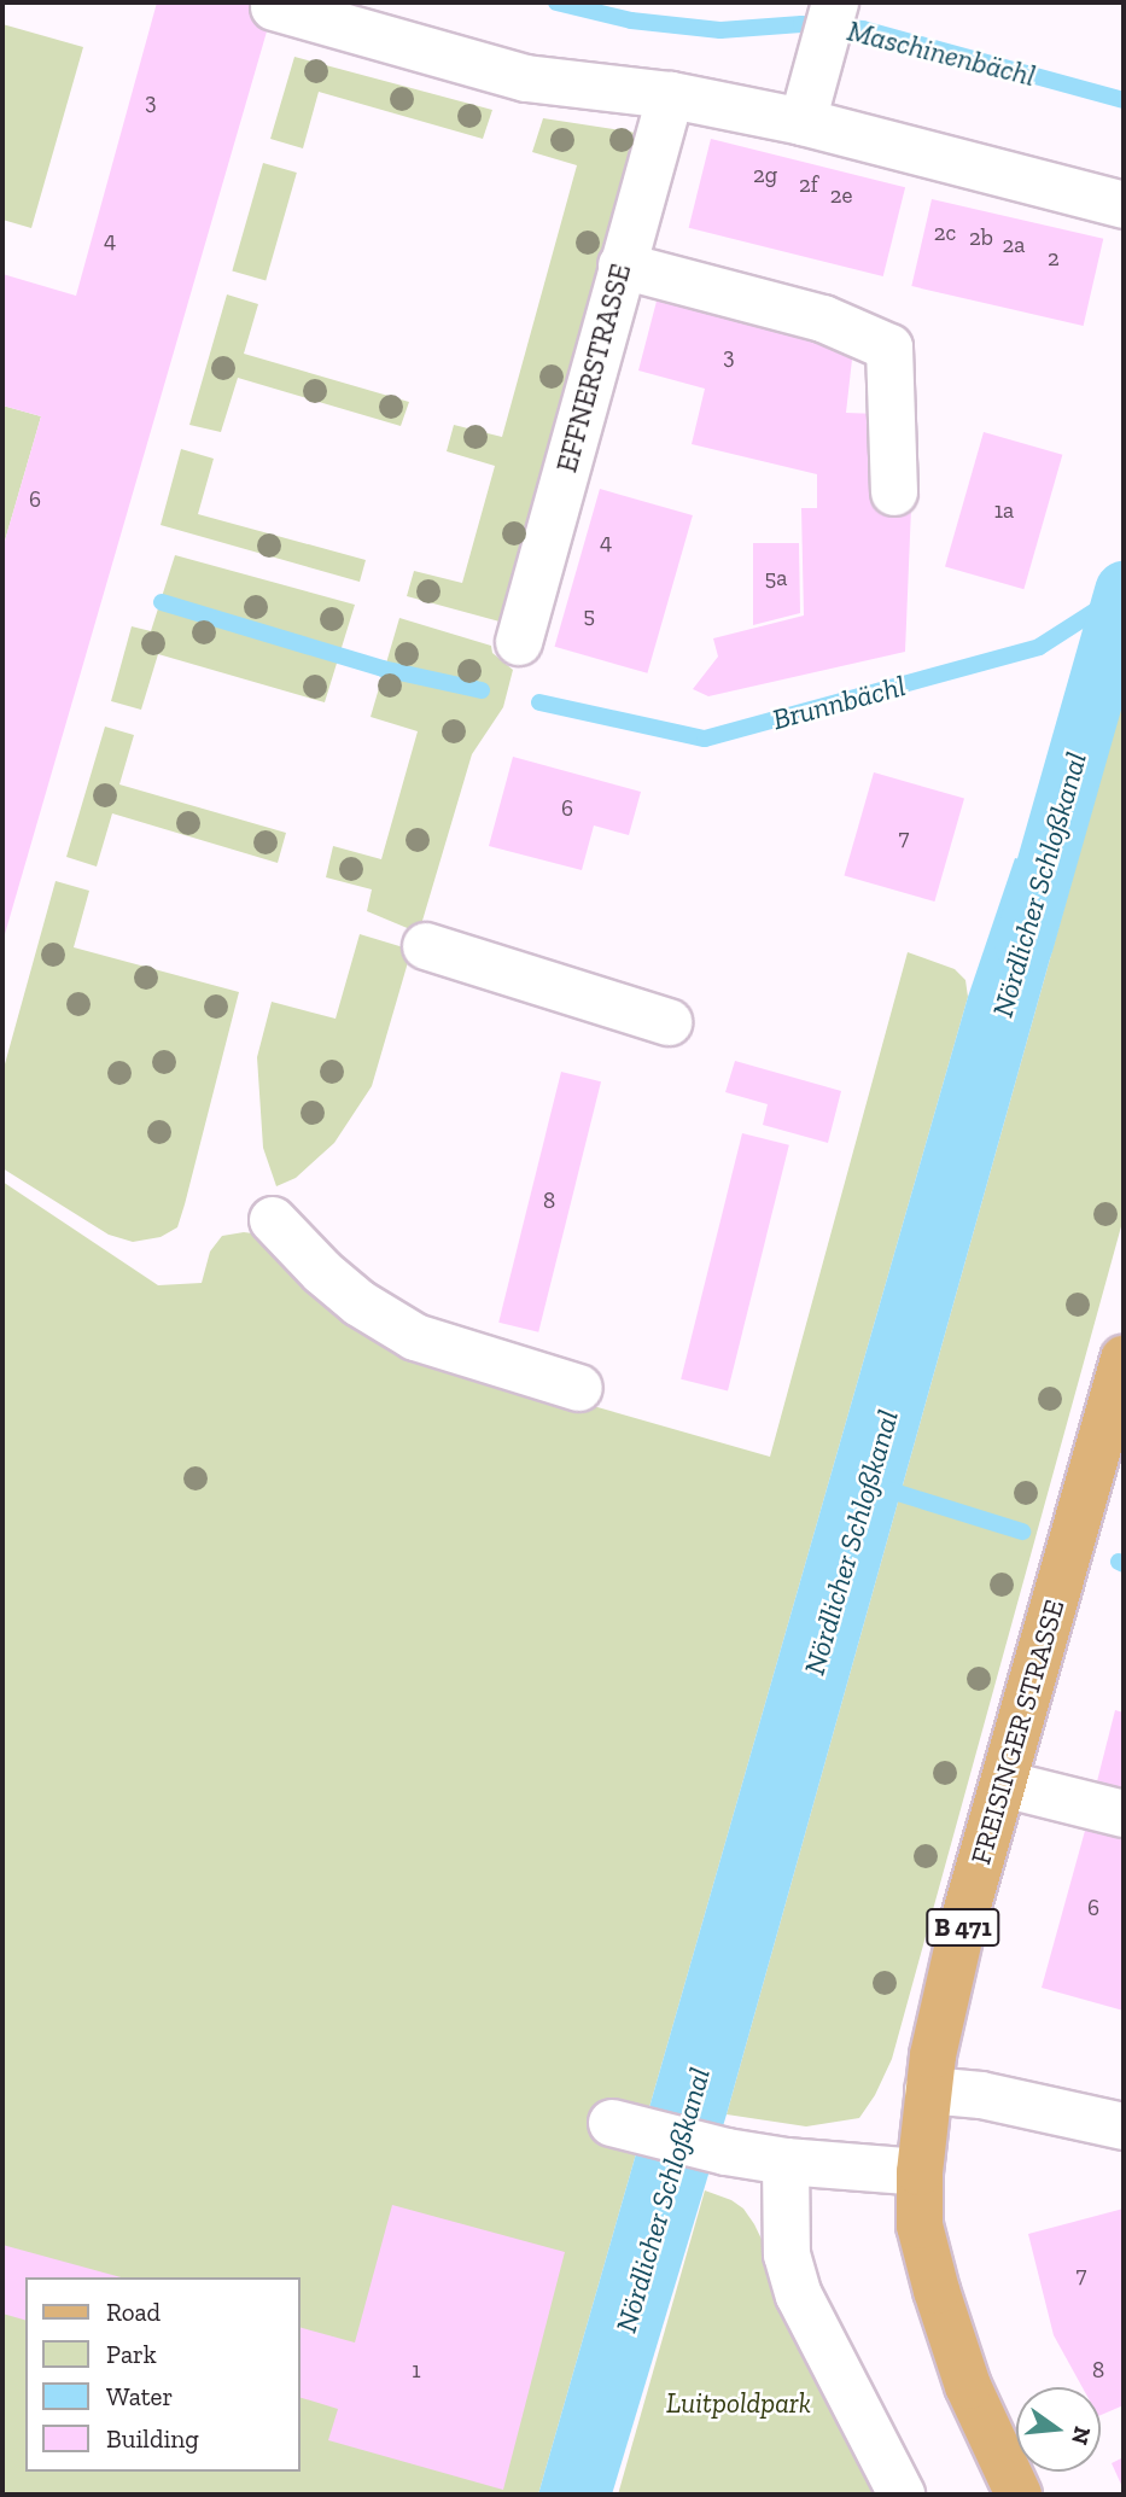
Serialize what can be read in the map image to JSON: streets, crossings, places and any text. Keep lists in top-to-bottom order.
{
  "streets": {
    "main road": ["FREISINGER STRASSE", "B 471"],
    "street": ["EFFNERSTRASSE"]
  },
  "water": ["Maschinenbächl", "Brunnbächl", "Nördlicher Schloßkanal"],
  "parks": ["Luitpoldpark"],
  "house_numbers": [
    "3",
    "2g",
    "2f",
    "2e",
    "2c",
    "2b",
    "4",
    "2a",
    "2",
    "3",
    "6",
    "1a",
    "4",
    "5a",
    "5",
    "6",
    "7",
    "8",
    "6",
    "7",
    "1",
    "8"
  ],
  "legend": [
    "Road",
    "Park",
    "Water",
    "Building"
  ],
  "north": "right"
}
